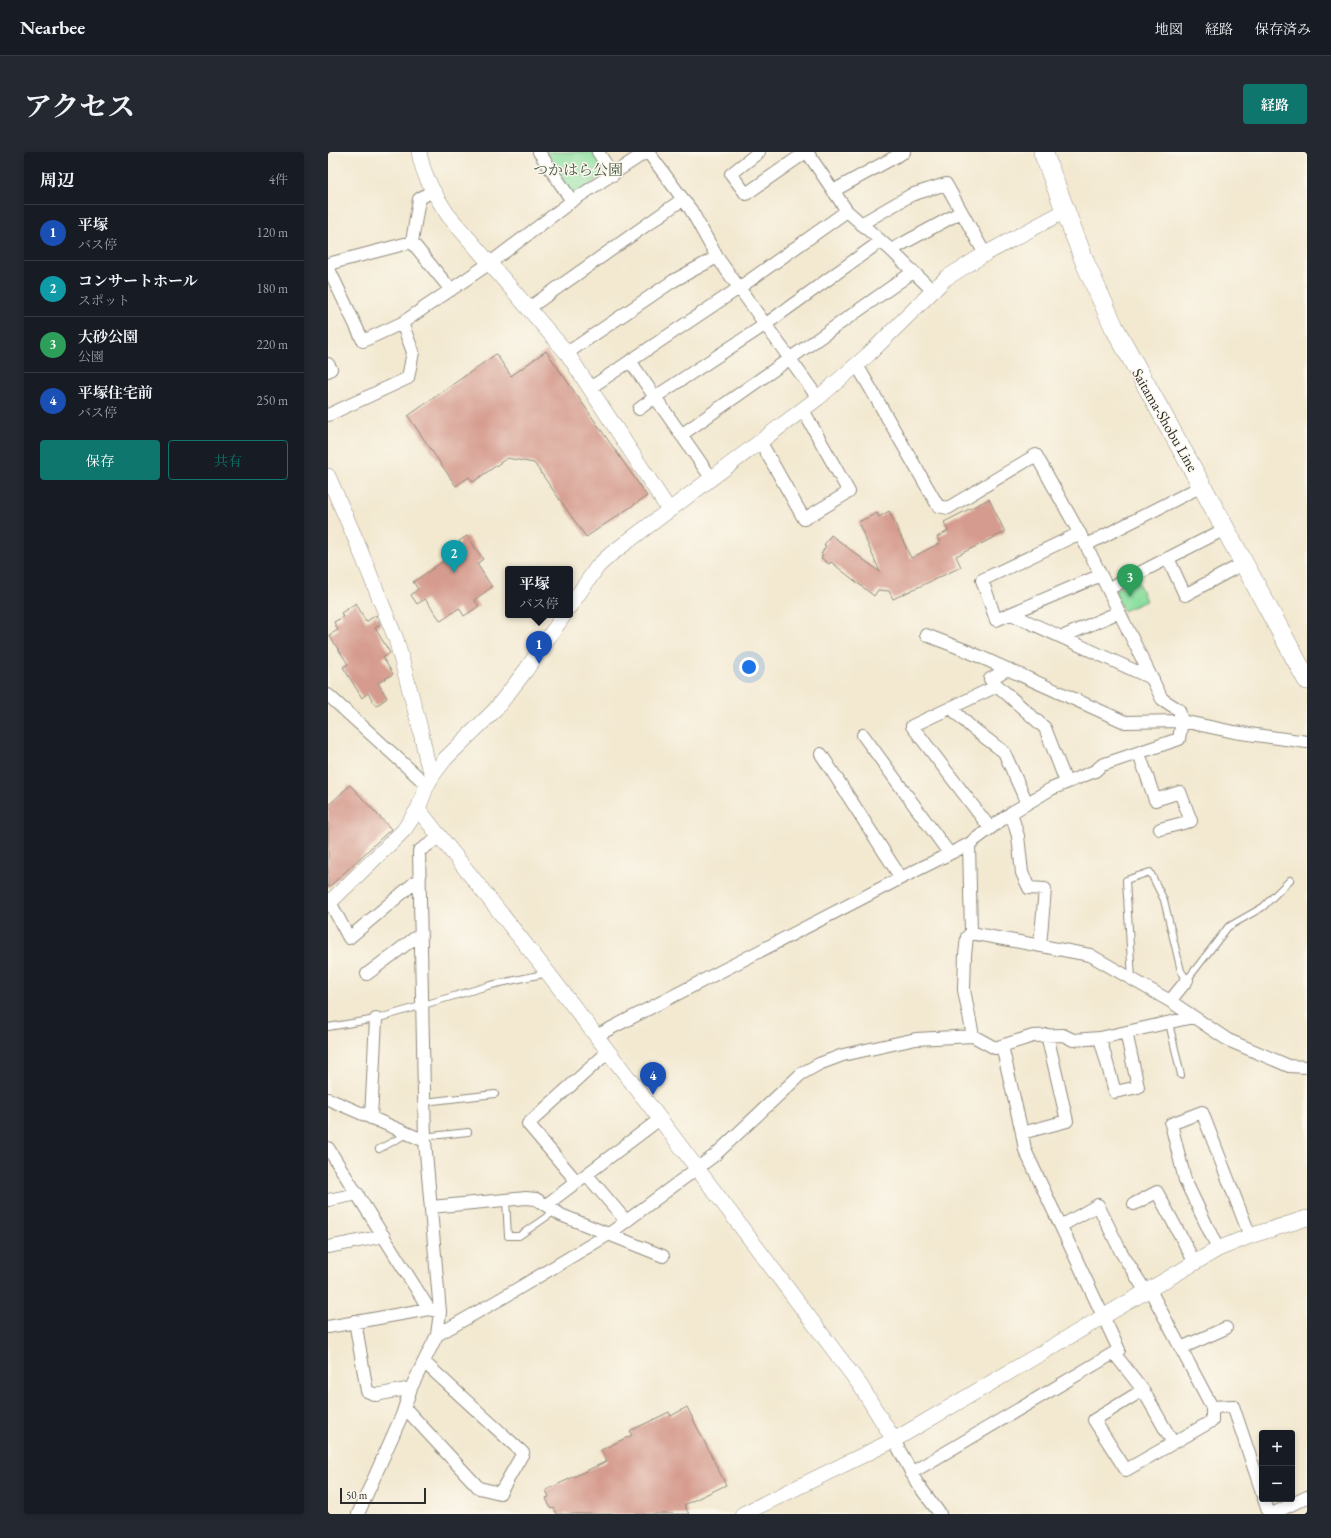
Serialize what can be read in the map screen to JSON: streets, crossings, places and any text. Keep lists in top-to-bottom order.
{
  "streets": {
    "main road": ["Saitama-Shobu Line"]
  },
  "parks": ["つかはら公園"],
  "scale_bar": "50 m",
  "page": {
    "header": "Nearbee",
    "nav": ["地図", "経路", "保存済み"],
    "title": "アクセス",
    "buttons": [
      "経路",
      ["保存", "共有"]
    ],
    "heading": ["周辺", "4件"],
    "list": [
      {
        "mark": "1",
        "name": "平塚",
        "note": "バス停",
        "value": "120 m"
      },
      {
        "mark": "2",
        "name": "コンサートホール",
        "note": "スポット",
        "value": "180 m"
      },
      {
        "mark": "3",
        "name": "大砂公園",
        "note": "公園",
        "value": "220 m"
      },
      {
        "mark": "4",
        "name": "平塚住宅前",
        "note": "バス停",
        "value": "250 m"
      }
    ],
    "pins": [
      "2",
      "3",
      "1",
      "4"
    ],
    "popup": ["平塚", "バス停"],
    "map_buttons": ["+", "−"],
    "scale": "50 m"
  }
}
